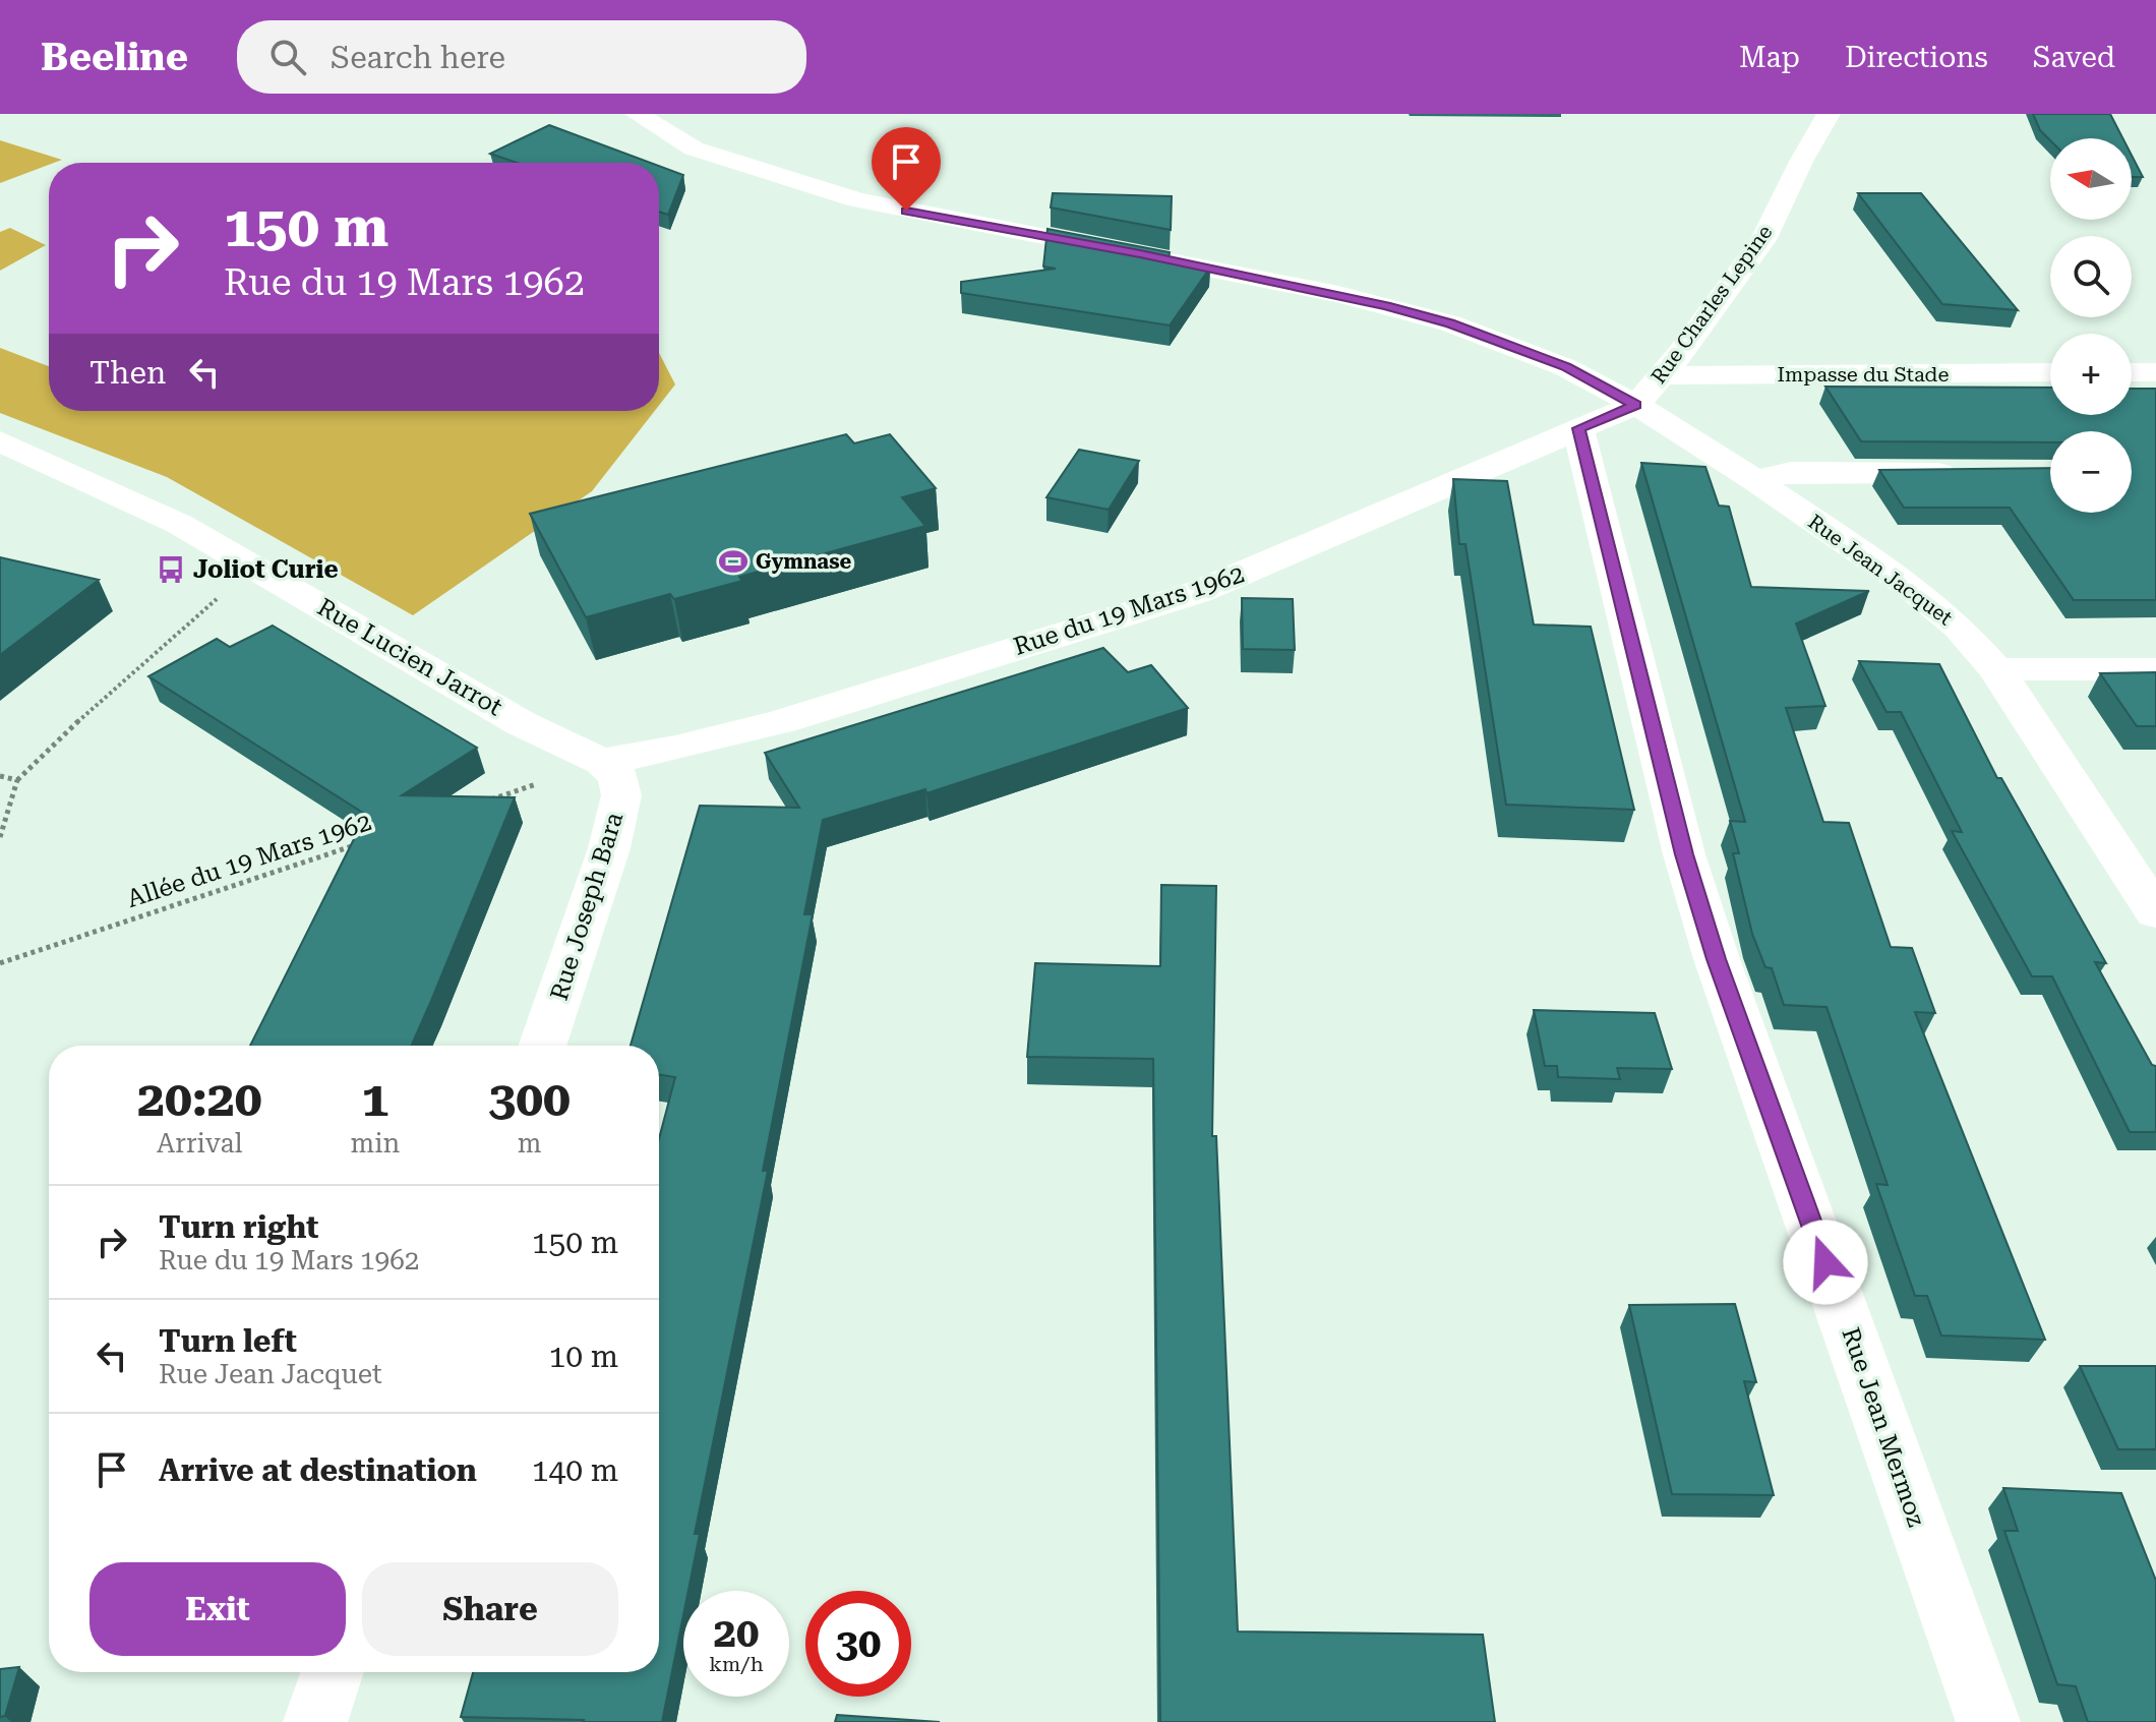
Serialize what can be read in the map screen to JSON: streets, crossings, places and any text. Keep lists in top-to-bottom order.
{
  "streets": {
    "street": [
      "Rue Charles Lepine",
      "Impasse du Stade",
      "Rue Jean Jacquet",
      "Rue du 19 Mars 1962",
      "Rue Lucien Jarrot",
      "Rue Joseph Bara",
      "Rue Jean Mermoz"
    ],
    "path": ["Allée du 19 Mars 1962"]
  },
  "crossings": [
    ["Rue Charles Lepine", "Impasse du Stade"],
    ["Rue Charles Lepine", "Rue Jean Jacquet"],
    ["Rue Charles Lepine", "Rue du 19 Mars 1962"],
    ["Rue Jean Jacquet", "Rue du 19 Mars 1962"],
    ["Rue du 19 Mars 1962", "Rue Lucien Jarrot"],
    ["Rue du 19 Mars 1962", "Rue Joseph Bara"],
    ["Rue du 19 Mars 1962", "Rue Jean Mermoz"],
    ["Rue Lucien Jarrot", "Rue Joseph Bara"]
  ],
  "places": {
    "sports": ["Gymnase"],
    "bus stop": ["Joliot Curie"]
  },
  "north": "left",
  "page": {
    "header": "Beeline",
    "search": "Search here",
    "nav": ["Map", "Directions", "Saved"],
    "map_buttons": ["+", "−"],
    "turn": ["150 m", "Rue du 19 Mars 1962"],
    "then": "Then",
    "eta": [
      "20:20",
      "Arrival",
      "1",
      "min",
      "300",
      "m"
    ],
    "list": [
      {
        "name": "Turn right",
        "note": "Rue du 19 Mars 1962",
        "value": "150 m"
      },
      {
        "name": "Turn left",
        "note": "Rue Jean Jacquet",
        "value": "10 m"
      },
      {
        "name": "Arrive at destination",
        "value": "140 m"
      }
    ],
    "buttons": ["Exit", "Share"],
    "speed": "20 km/h",
    "limit": "30"
  }
}
